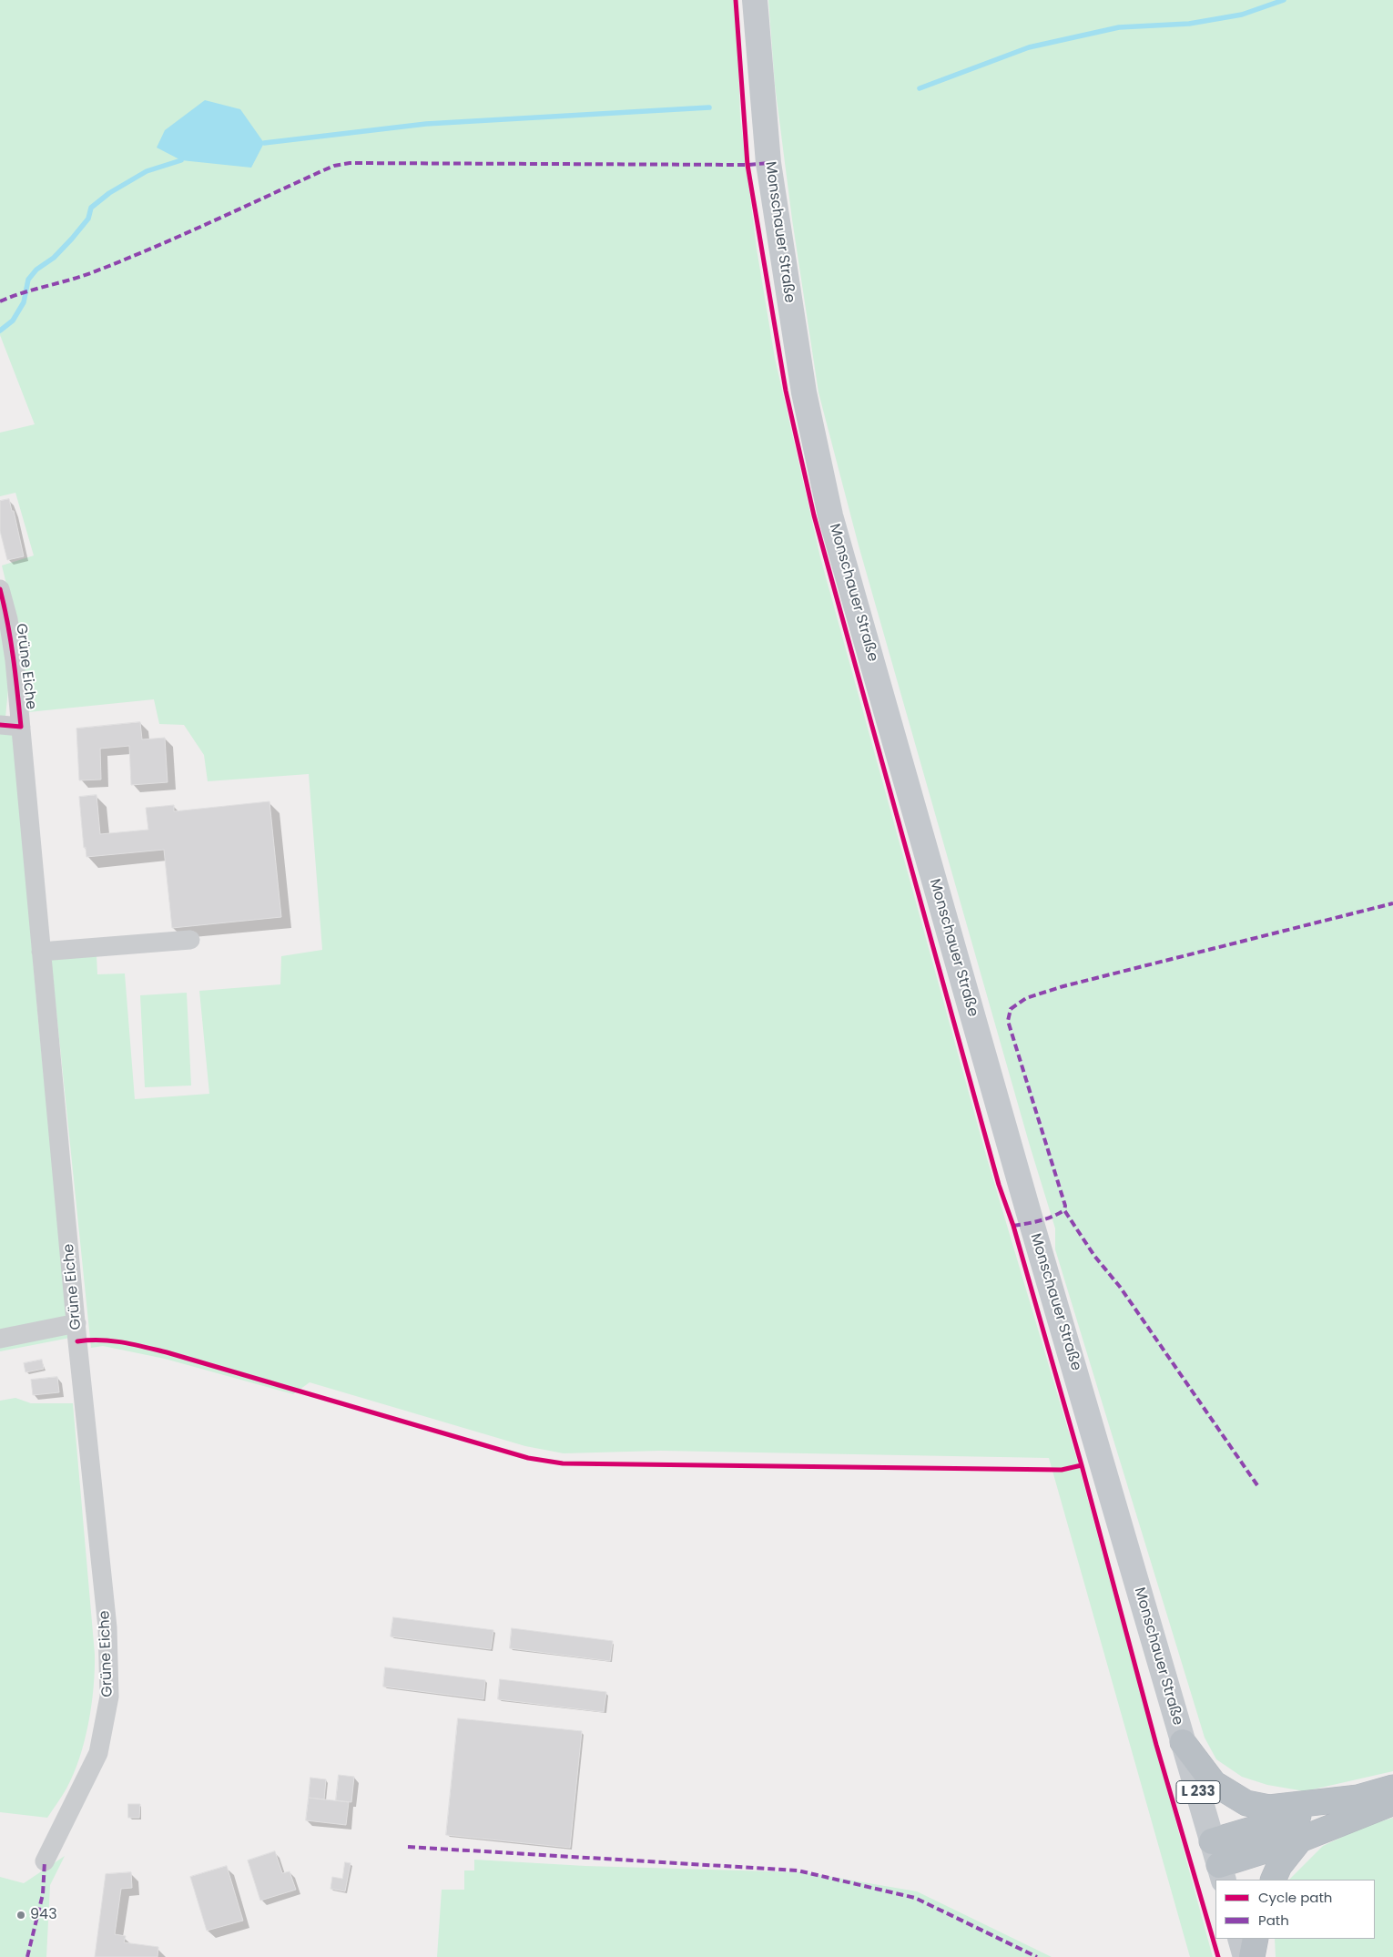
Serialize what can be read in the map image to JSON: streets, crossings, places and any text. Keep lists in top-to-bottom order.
{
  "streets": {
    "main road": ["Monschauer Straße", "L 233"],
    "street": ["Grüne Eiche"]
  },
  "places": ["943"],
  "legend": ["Cycle path", "Path"]
}
